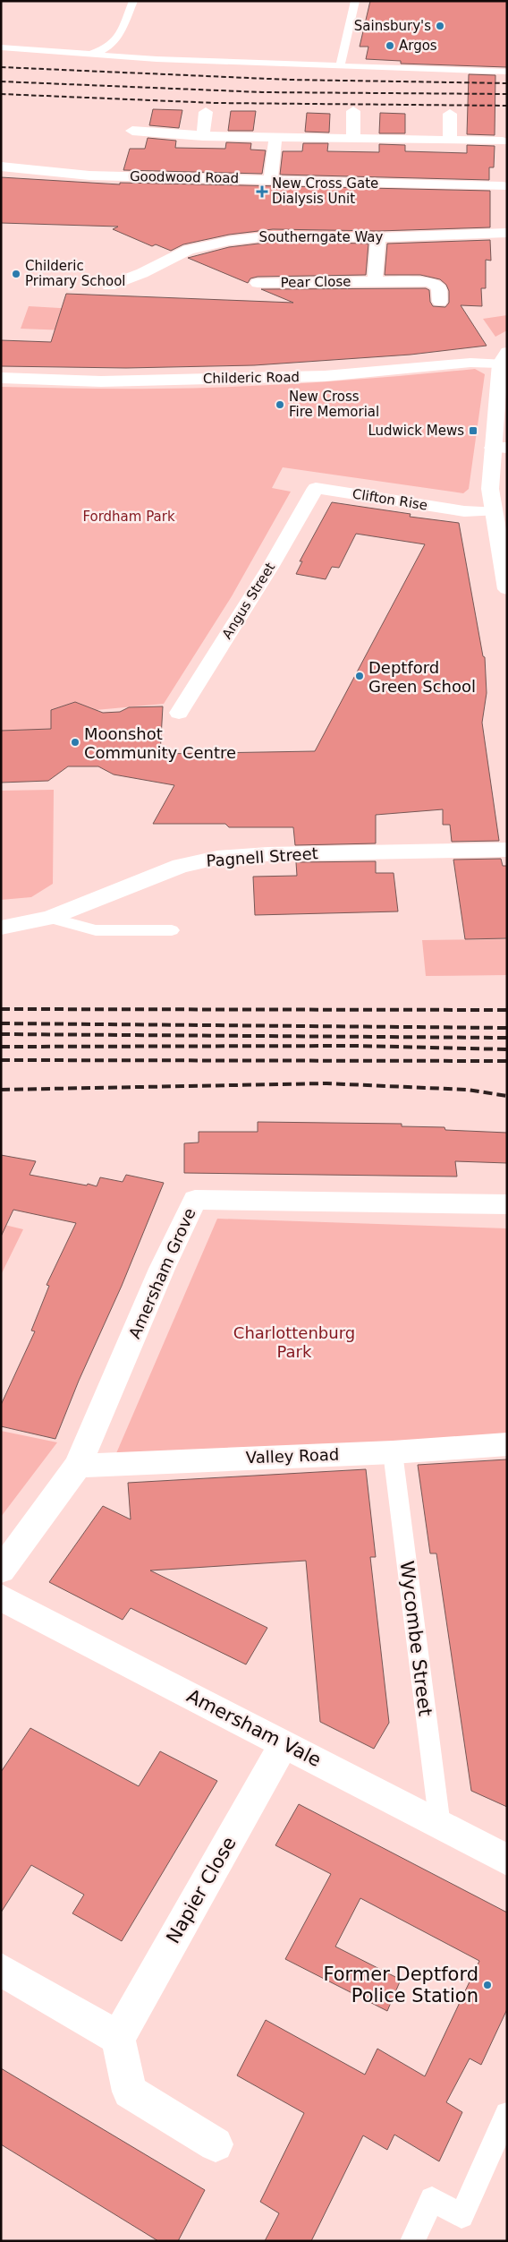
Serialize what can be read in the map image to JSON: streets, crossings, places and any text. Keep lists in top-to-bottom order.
{
  "streets": {
    "street": [
      "Goodwood Road",
      "Southerngate Way",
      "Pear Close",
      "Childeric Road",
      "Clifton Rise",
      "Angus Street",
      "Pagnell Street",
      "Amersham Grove",
      "Valley Road",
      "Amersham Vale",
      "Napier Close"
    ],
    "lane": ["Wycombe Street"]
  },
  "crossings": [
    ["Clifton Rise", "Angus Street"],
    ["Amersham Grove", "Valley Road"],
    ["Valley Road", "Wycombe Street"],
    ["Wycombe Street", "Amersham Vale"],
    ["Amersham Vale", "Napier Close"]
  ],
  "parks": ["Fordham Park", "Charlottenburg Park"],
  "places": {
    "other": [
      "Sainsbury's",
      "Argos",
      "Childeric Primary School",
      "New Cross Fire Memorial",
      "Deptford Green School",
      "Moonshot Community Centre",
      "Former Deptford Police Station"
    ],
    "health": ["New Cross Gate Dialysis Unit"],
    "transit": ["Ludwick Mews"]
  }
}
